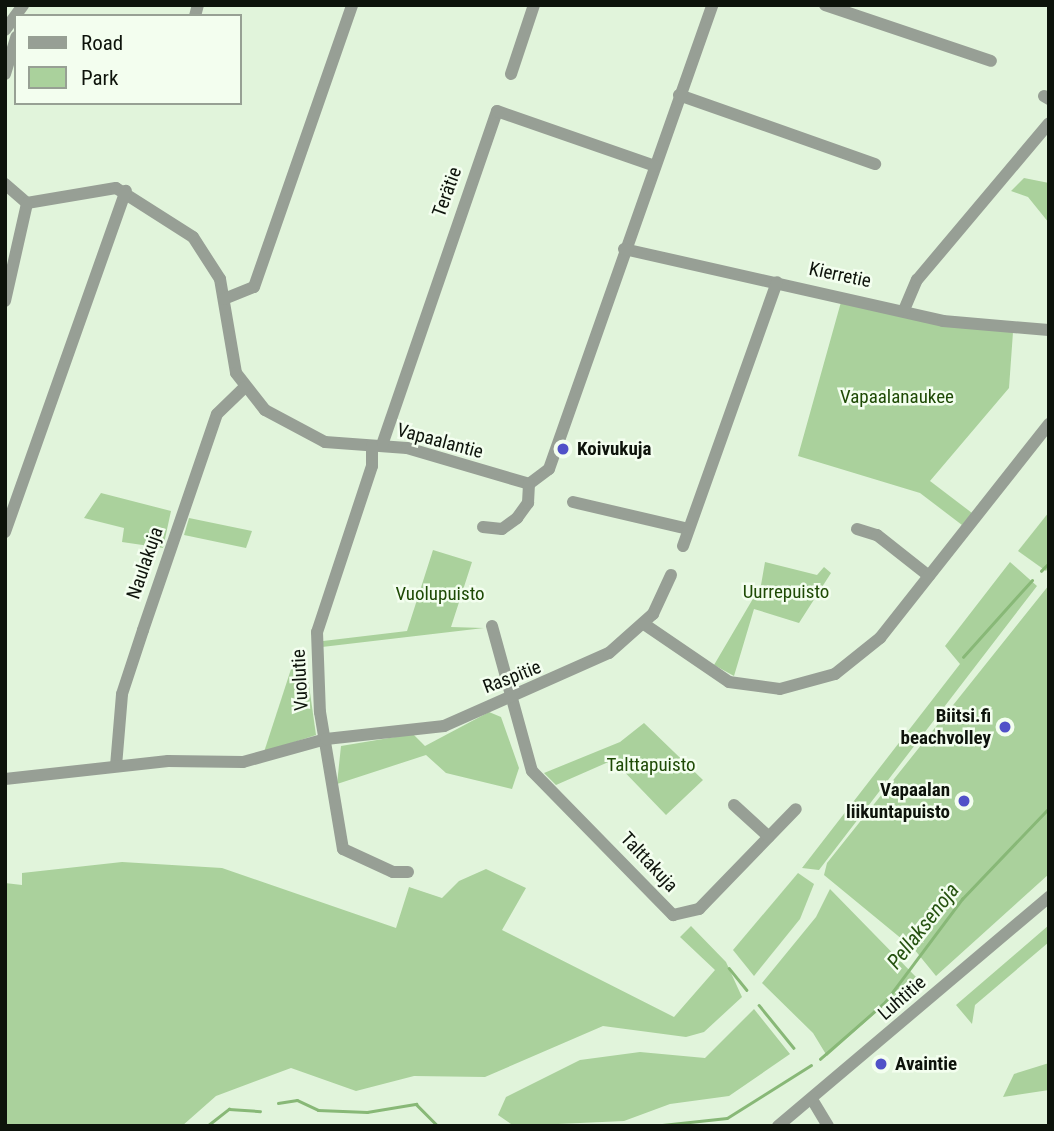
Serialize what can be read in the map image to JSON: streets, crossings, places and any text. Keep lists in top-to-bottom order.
{
  "streets": {
    "street": [
      "Terätie",
      "Kierretie",
      "Vapaalantie",
      "Naulakuja",
      "Raspitie",
      "Vuolutie",
      "Talttakuja",
      "Luhtitie"
    ]
  },
  "crossings": [
    ["Terätie", "Vapaalantie"],
    ["Terätie", "Vuolutie"],
    ["Vapaalantie", "Naulakuja"],
    ["Vapaalantie", "Vuolutie"],
    ["Naulakuja", "Raspitie"],
    ["Raspitie", "Vuolutie"],
    ["Raspitie", "Talttakuja"]
  ],
  "water": ["Pellaksenoja"],
  "parks": [
    "Vapaalanaukee",
    "Uurrepuisto",
    "Vuolupuisto",
    "Talttapuisto"
  ],
  "places": [
    "Koivukuja",
    "Biitsi.fi beachvolley",
    "Vapaalan liikuntapuisto",
    "Avaintie"
  ],
  "legend": ["Road", "Park"]
}
